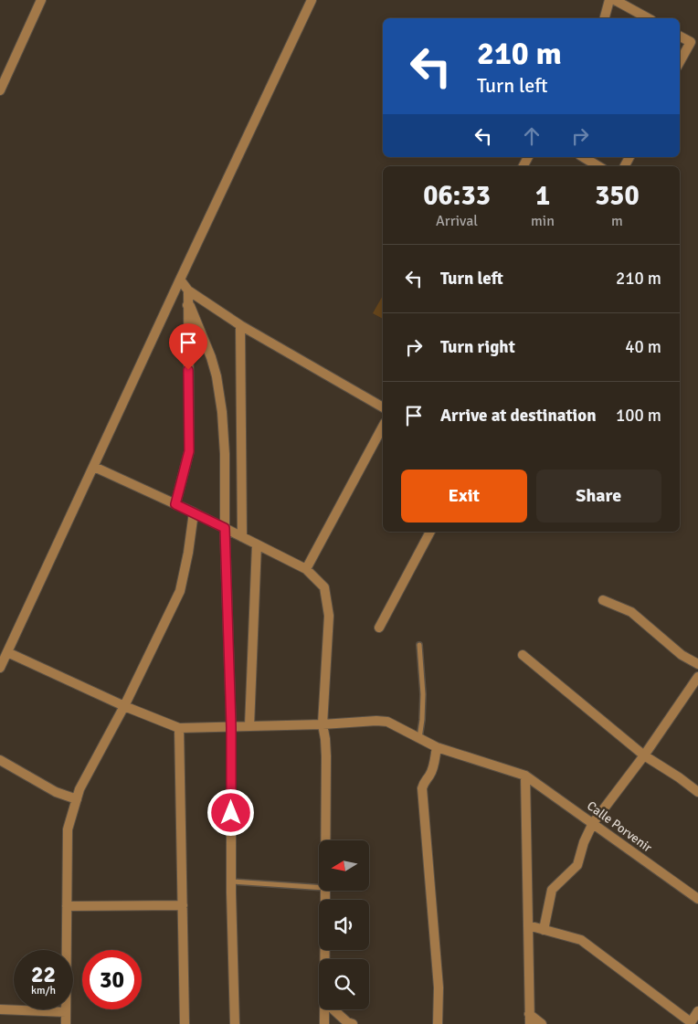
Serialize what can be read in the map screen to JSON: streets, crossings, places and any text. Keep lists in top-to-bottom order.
{
  "streets": {
    "street": ["Calle Porvenir"]
  },
  "north": "left",
  "page": {
    "turn": ["210 m", "Turn left"],
    "eta": [
      "06:33",
      "Arrival",
      "1",
      "min",
      "350",
      "m"
    ],
    "list": [
      {
        "name": "Turn left",
        "value": "210 m"
      },
      {
        "name": "Turn right",
        "value": "40 m"
      },
      {
        "name": "Arrive at destination",
        "value": "100 m"
      }
    ],
    "buttons": ["Exit", "Share"],
    "speed": "22 km/h",
    "limit": "30"
  }
}
